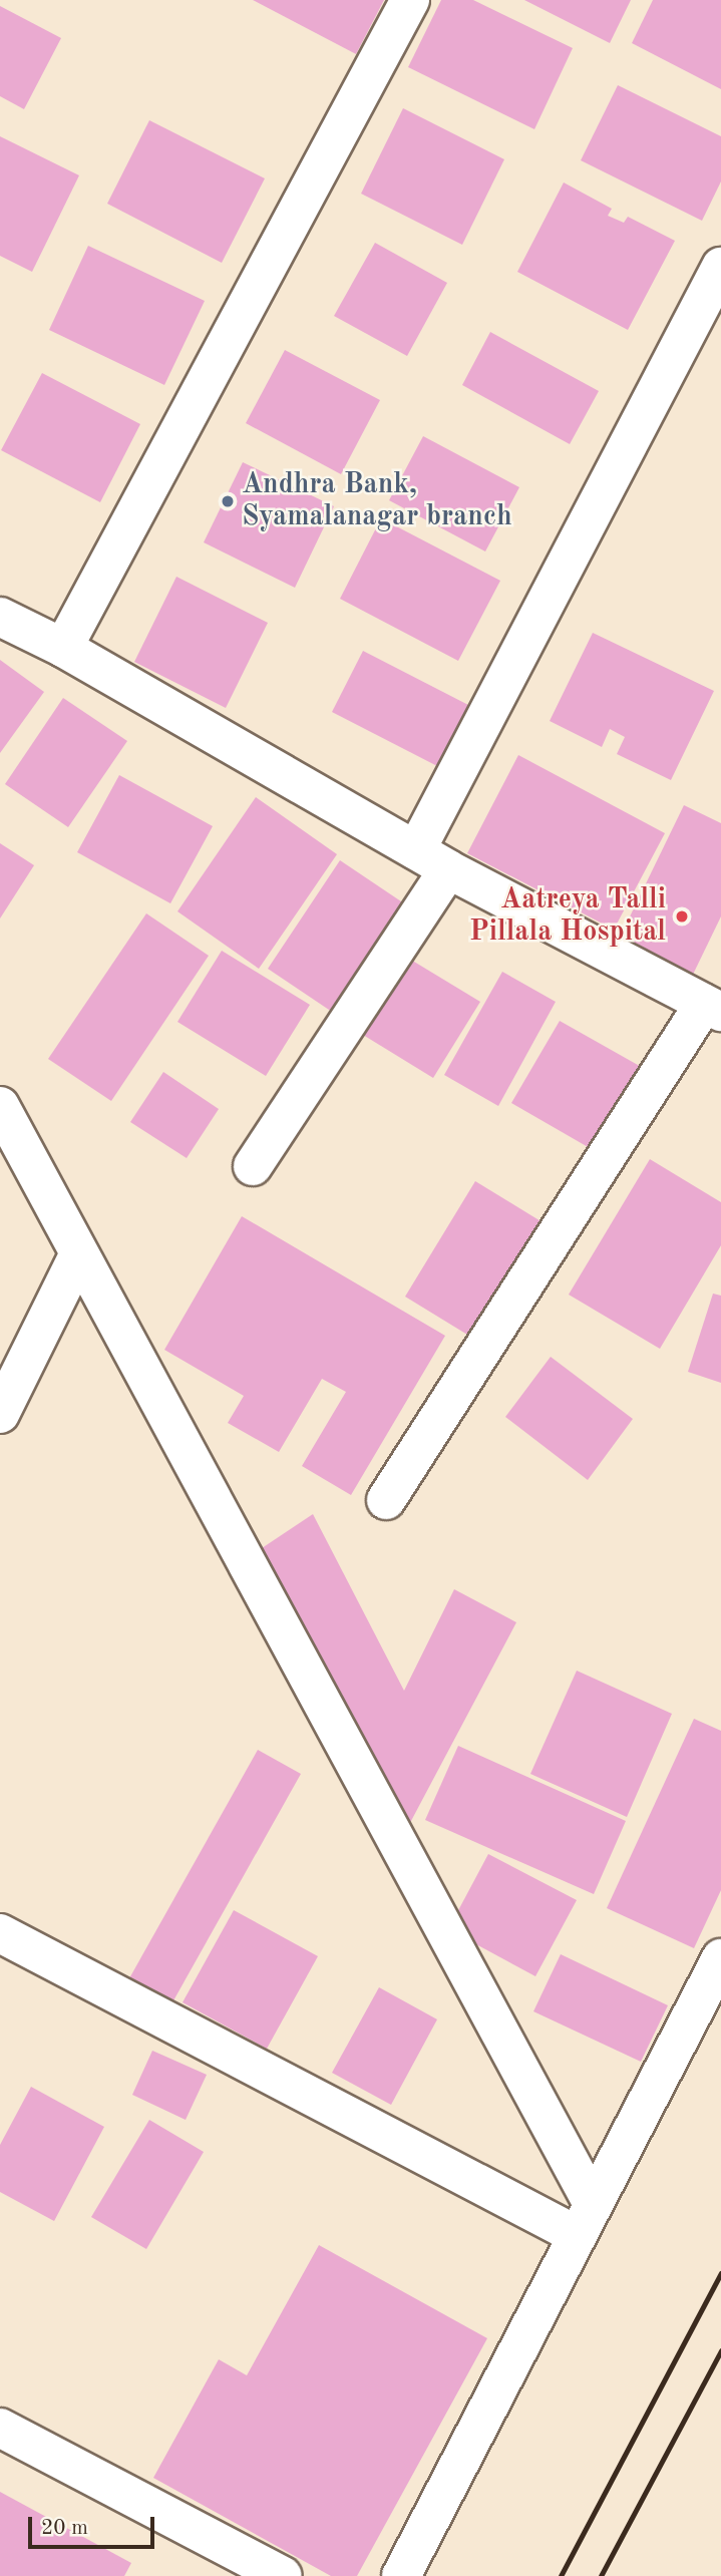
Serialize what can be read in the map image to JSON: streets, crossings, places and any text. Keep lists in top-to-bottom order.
{
  "places": ["Andhra Bank, Syamalanagar branch", "Aatreya Talli Pillala Hospital"],
  "scale_bar": "20 m"
}
